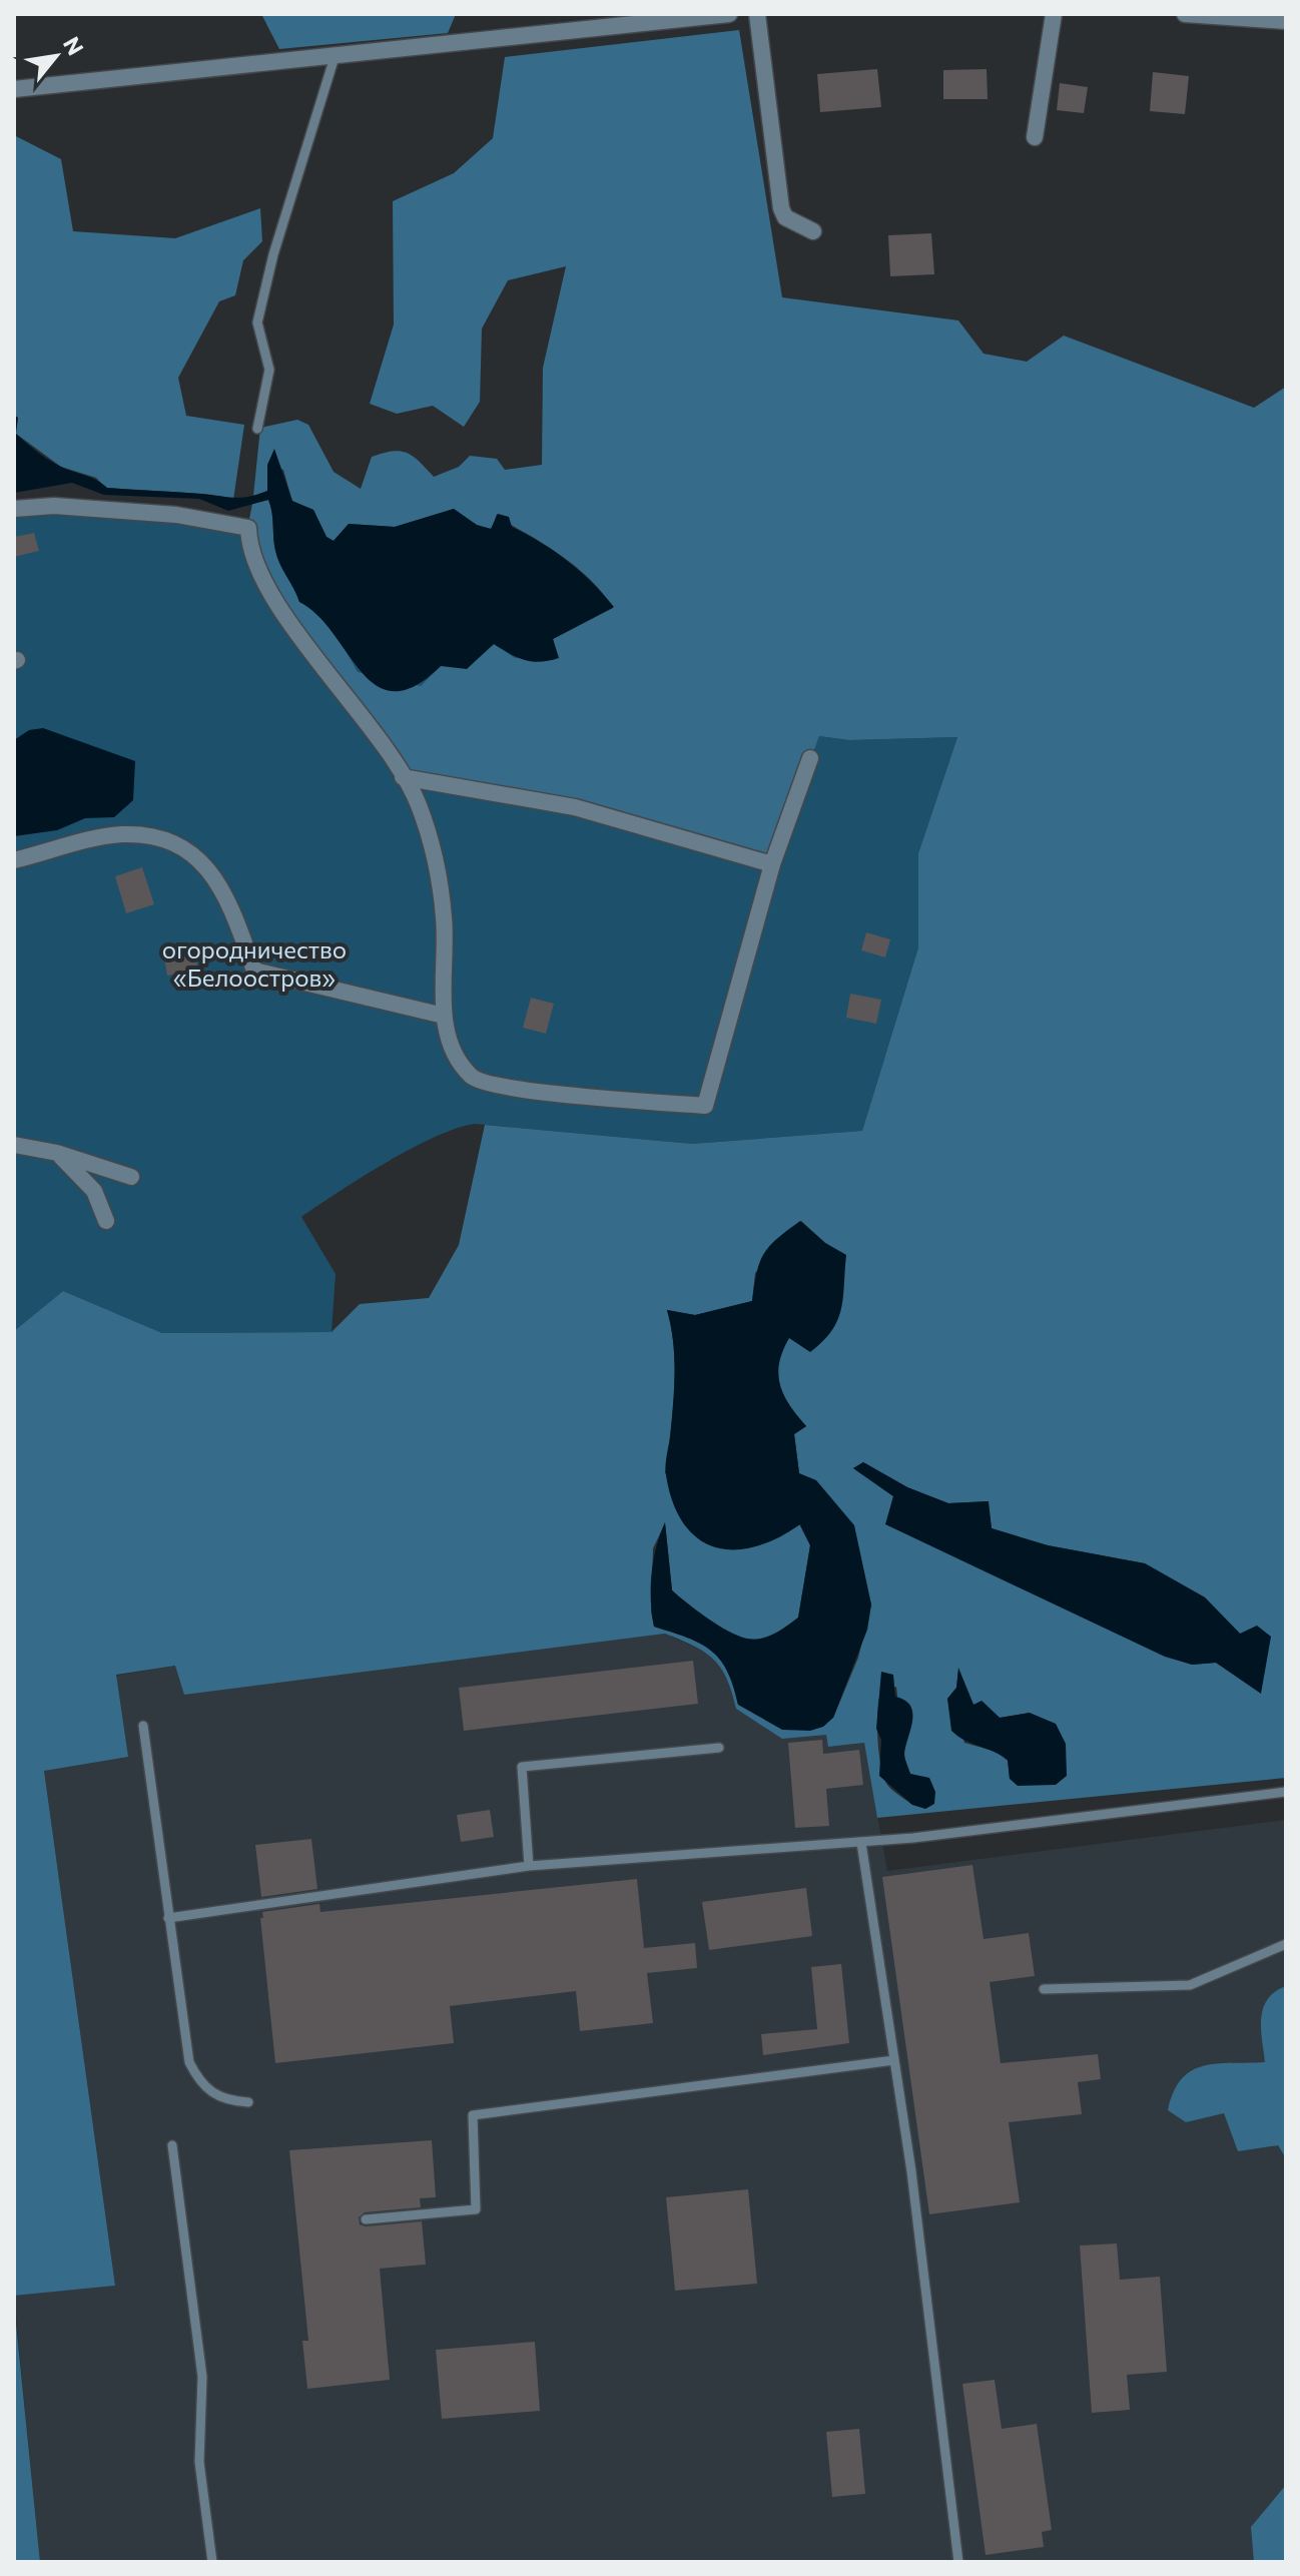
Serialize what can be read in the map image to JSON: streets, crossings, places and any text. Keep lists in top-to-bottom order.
{
  "parks": ["огородничество «Белоостров»"],
  "north": "top right"
}
